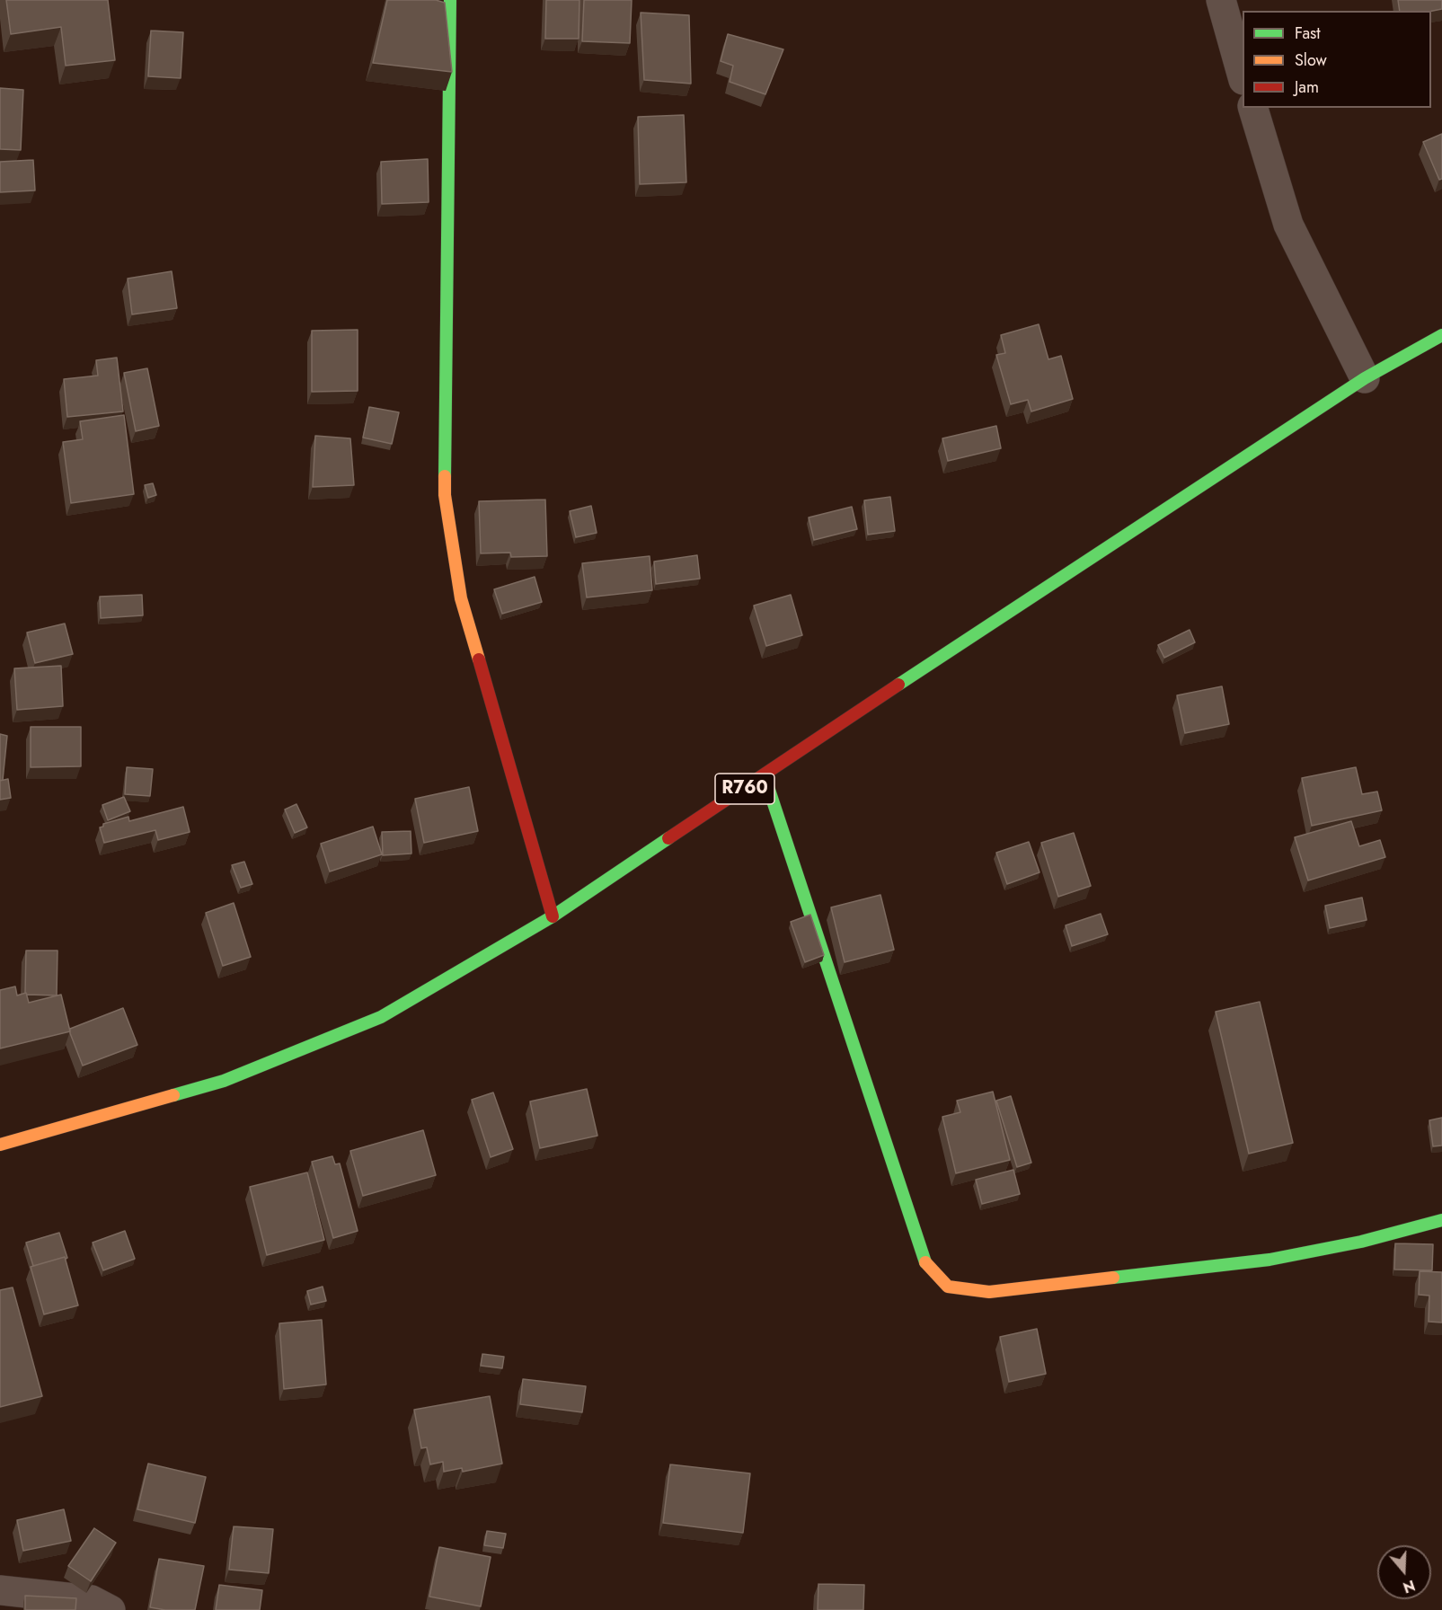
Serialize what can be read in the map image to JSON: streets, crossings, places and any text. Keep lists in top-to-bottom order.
{
  "streets": {
    "street": ["R760"]
  },
  "legend": ["Fast", "Slow", "Jam"],
  "north": "bottom"
}
